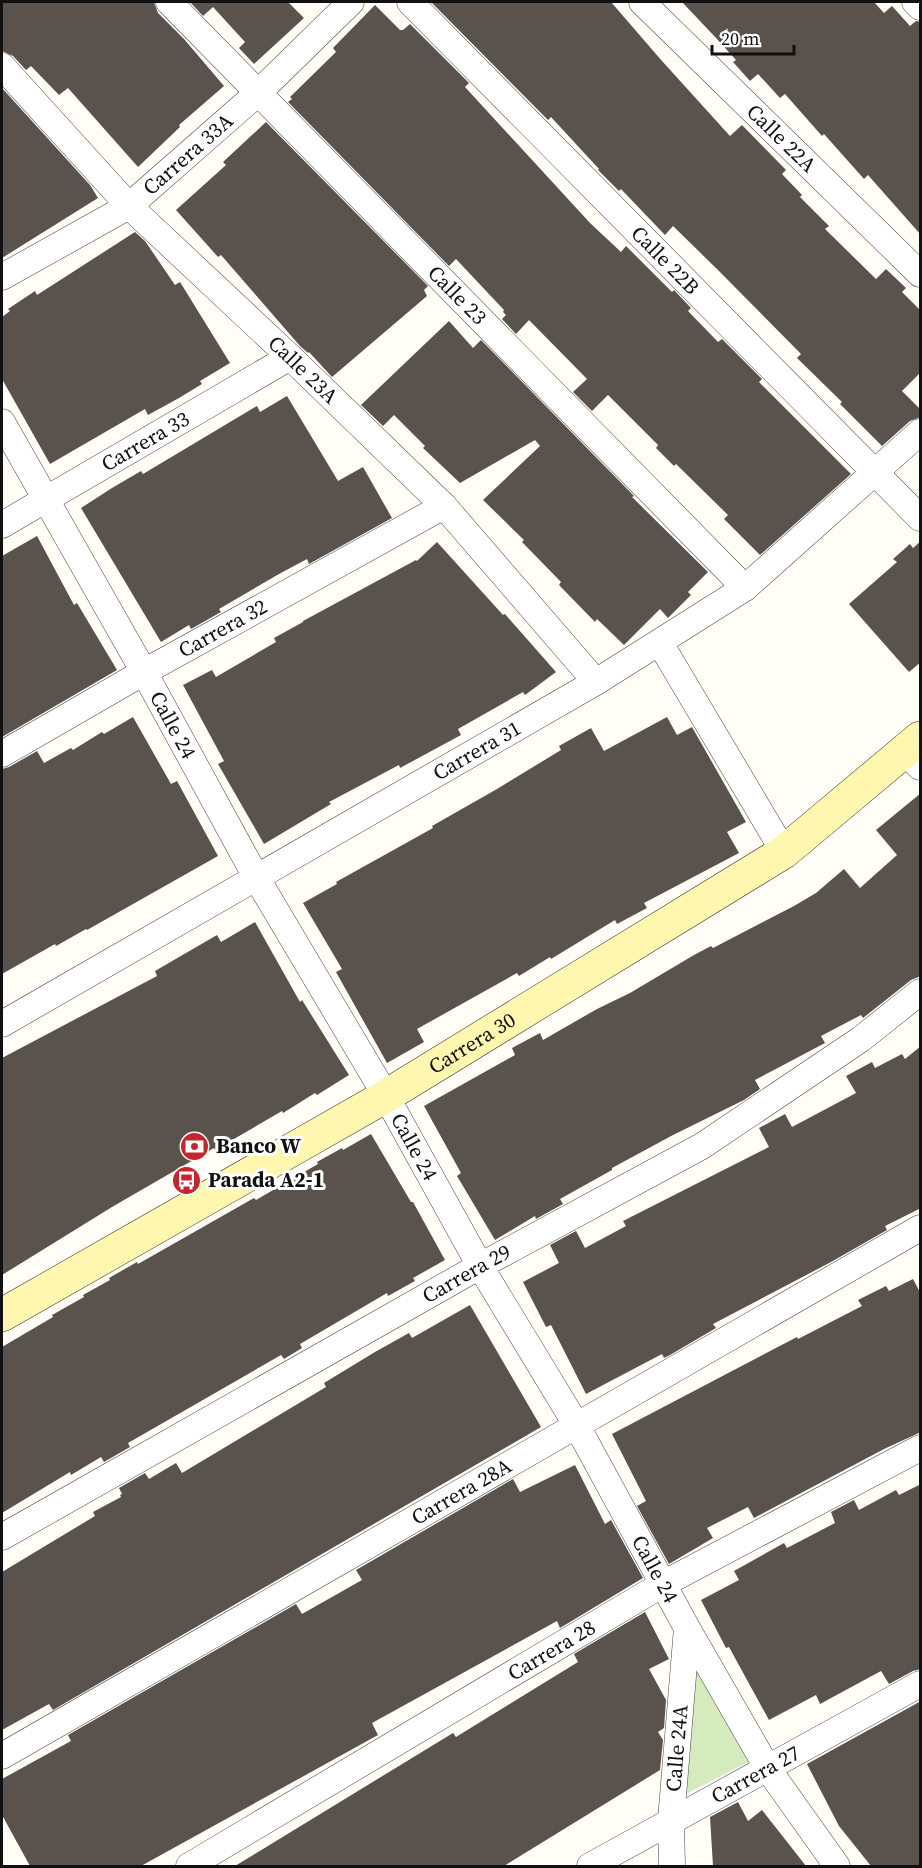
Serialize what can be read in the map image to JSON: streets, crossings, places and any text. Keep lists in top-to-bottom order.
{
  "streets": {
    "street": [
      "Calle 22A",
      "Carrera 33A",
      "Calle 22B",
      "Calle 23",
      "Calle 23A",
      "Carrera 33",
      "Carrera 32",
      "Calle 24",
      "Carrera 31",
      "Carrera 30",
      "Carrera 29",
      "Carrera 28A",
      "Carrera 28",
      "Calle 24A",
      "Carrera 27"
    ]
  },
  "crossings": [
    ["Carrera 33A", "Calle 23"],
    ["Carrera 33A", "Calle 23A"],
    ["Calle 22B", "Carrera 31"],
    ["Calle 23", "Carrera 31"],
    ["Calle 23A", "Carrera 33"],
    ["Calle 23A", "Carrera 32"],
    ["Calle 23A", "Carrera 31"],
    ["Carrera 33", "Calle 24"],
    ["Carrera 32", "Calle 24"],
    ["Calle 24", "Carrera 31"],
    ["Calle 24", "Carrera 30"],
    ["Calle 24", "Carrera 29"],
    ["Calle 24", "Carrera 28A"],
    ["Calle 24", "Carrera 28"],
    ["Calle 24", "Calle 24A"],
    ["Calle 24", "Carrera 27"],
    ["Calle 24A", "Carrera 27"]
  ],
  "places": {
    "bank": ["Banco W"],
    "bus stop": ["Parada A2-1"]
  },
  "scale_bar": "20 m"
}
